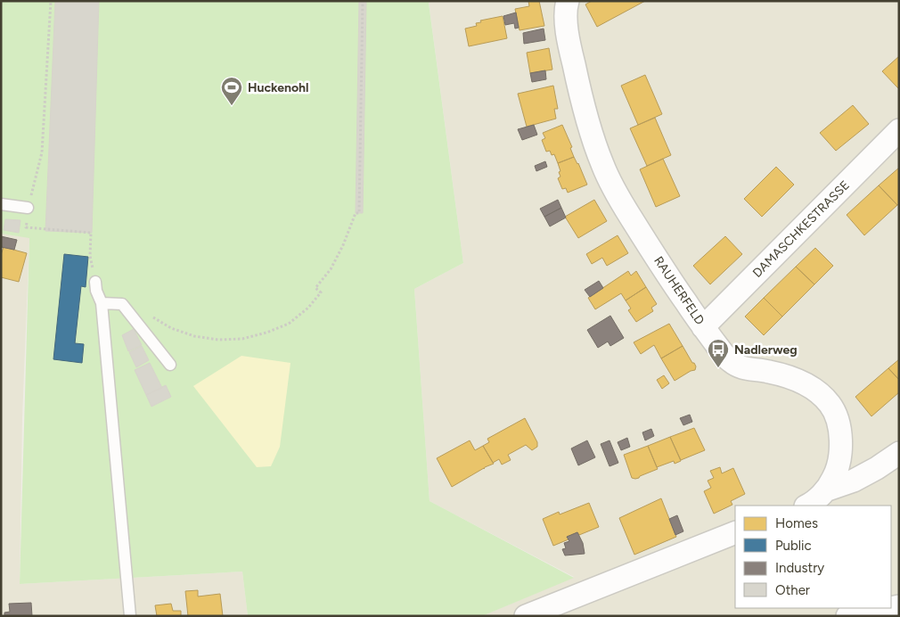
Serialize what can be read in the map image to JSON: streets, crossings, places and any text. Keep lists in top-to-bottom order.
{
  "streets": {
    "street": ["DAMASCHKESTRASSE", "RAUHERFELD"]
  },
  "crossings": [
    ["DAMASCHKESTRASSE", "RAUHERFELD"]
  ],
  "places": {
    "sports": ["Huckenohl"],
    "bus stop": ["Nadlerweg"]
  },
  "legend": [
    "Homes",
    "Public",
    "Industry",
    "Other"
  ]
}
